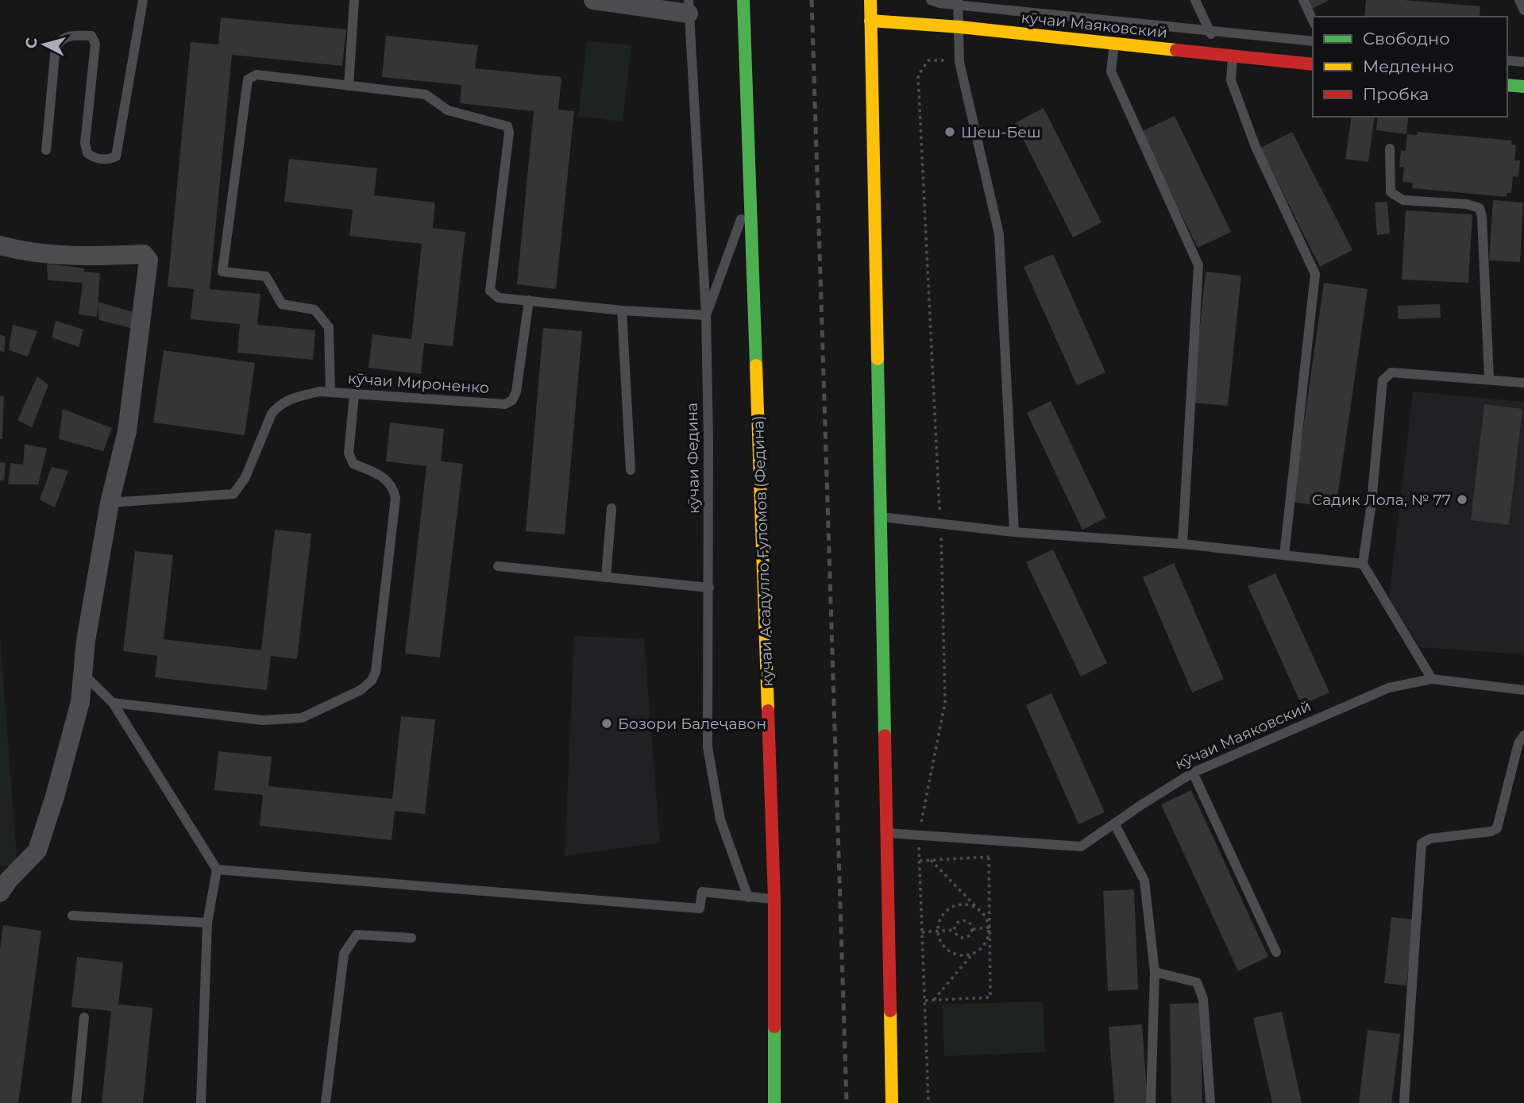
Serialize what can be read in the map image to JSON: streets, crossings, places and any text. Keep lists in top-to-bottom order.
{
  "streets": {
    "street": ["кӯчаи Маяковский", "кӯчаи Асадулло Ғуломов (Федина)"],
    "lane": ["кӯчаи Мироненко", "кӯчаи Федина"]
  },
  "places": ["Шеш-Беш", "Садик Лола, № 77", "Бозори Балеҷавон"],
  "legend": ["Свободно", "Медленно", "Пробка"],
  "north": "left"
}
